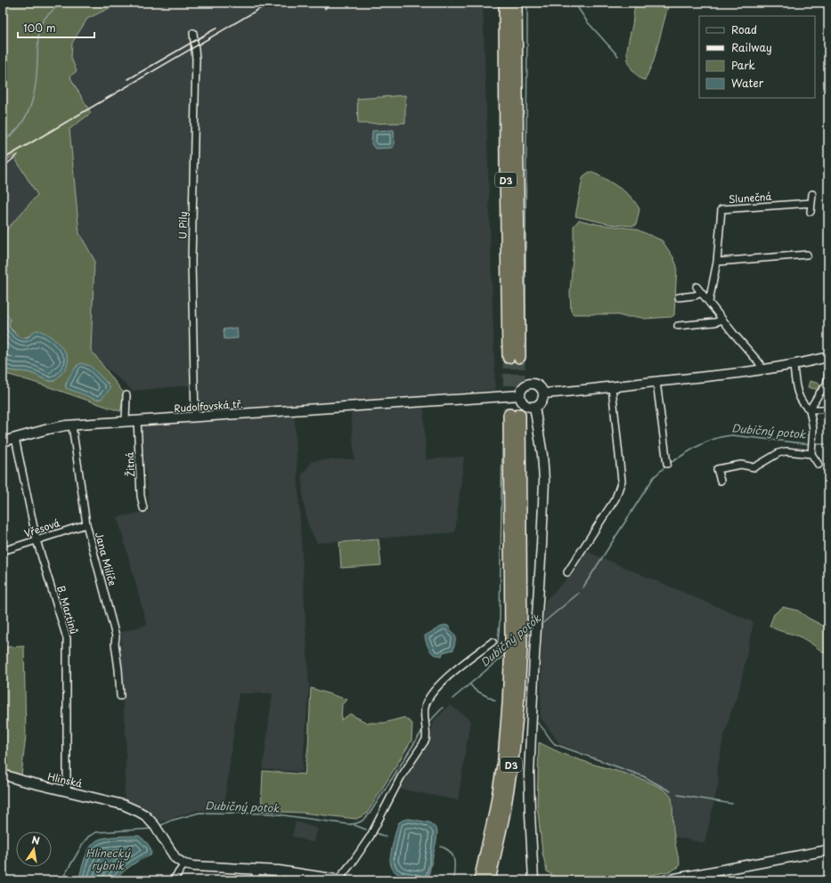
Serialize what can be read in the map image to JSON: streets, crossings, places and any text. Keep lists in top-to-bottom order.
{
  "streets": {
    "highway": ["D3"],
    "street": [
      "Slunečná",
      "U Pily",
      "Rudolfovská tř.",
      "Žitná",
      "Vřesová",
      "Jana Milíče",
      "B. Martinů",
      "Hlinská"
    ]
  },
  "crossings": [
    ["U Pily", "Rudolfovská tř."],
    ["Rudolfovská tř.", "Žitná"],
    ["Rudolfovská tř.", "Jana Milíče"],
    ["Rudolfovská tř.", "B. Martinů"],
    ["Vřesová", "Jana Milíče"],
    ["Vřesová", "B. Martinů"],
    ["B. Martinů", "Hlinská"]
  ],
  "water": ["Dubičný potok", "Hlinecký rybník"],
  "legend": [
    "Road",
    "Railway",
    "Park",
    "Water"
  ],
  "scale_bar": "100 m",
  "north": "top"
}
